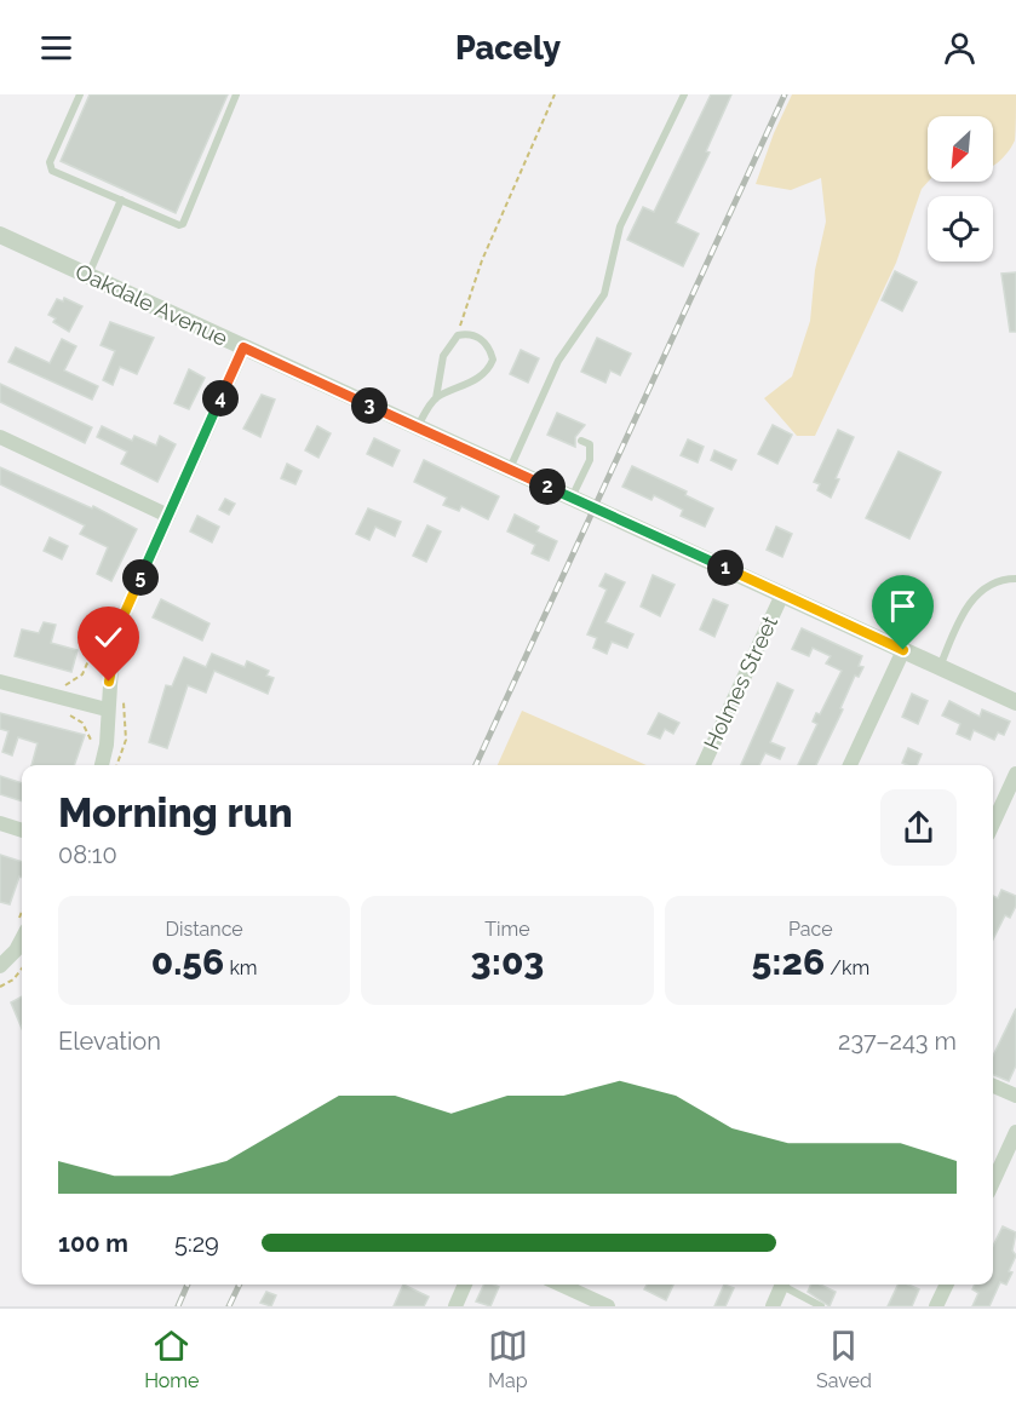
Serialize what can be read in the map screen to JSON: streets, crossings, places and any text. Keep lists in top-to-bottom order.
{
  "streets": {
    "street": ["Oakdale Avenue", "Holmes Street"]
  },
  "crossings": [
    ["Oakdale Avenue", "Holmes Street"]
  ],
  "north": "bottom left",
  "page": {
    "header": "Pacely",
    "pins": [
      "4",
      "3",
      "2",
      "1",
      "5"
    ],
    "heading": ["Morning run", "08:10"],
    "stats": [
      ["Distance", "0.56 km"],
      ["Time", "3:03"],
      ["Pace", "5:26 /km"]
    ],
    "chart": ["Elevation", "237–243 m"],
    "list": [
      {
        "name": "100 m",
        "note": "5:29"
      }
    ],
    "tabs": ["Home", "Map", "Saved"]
  }
}
